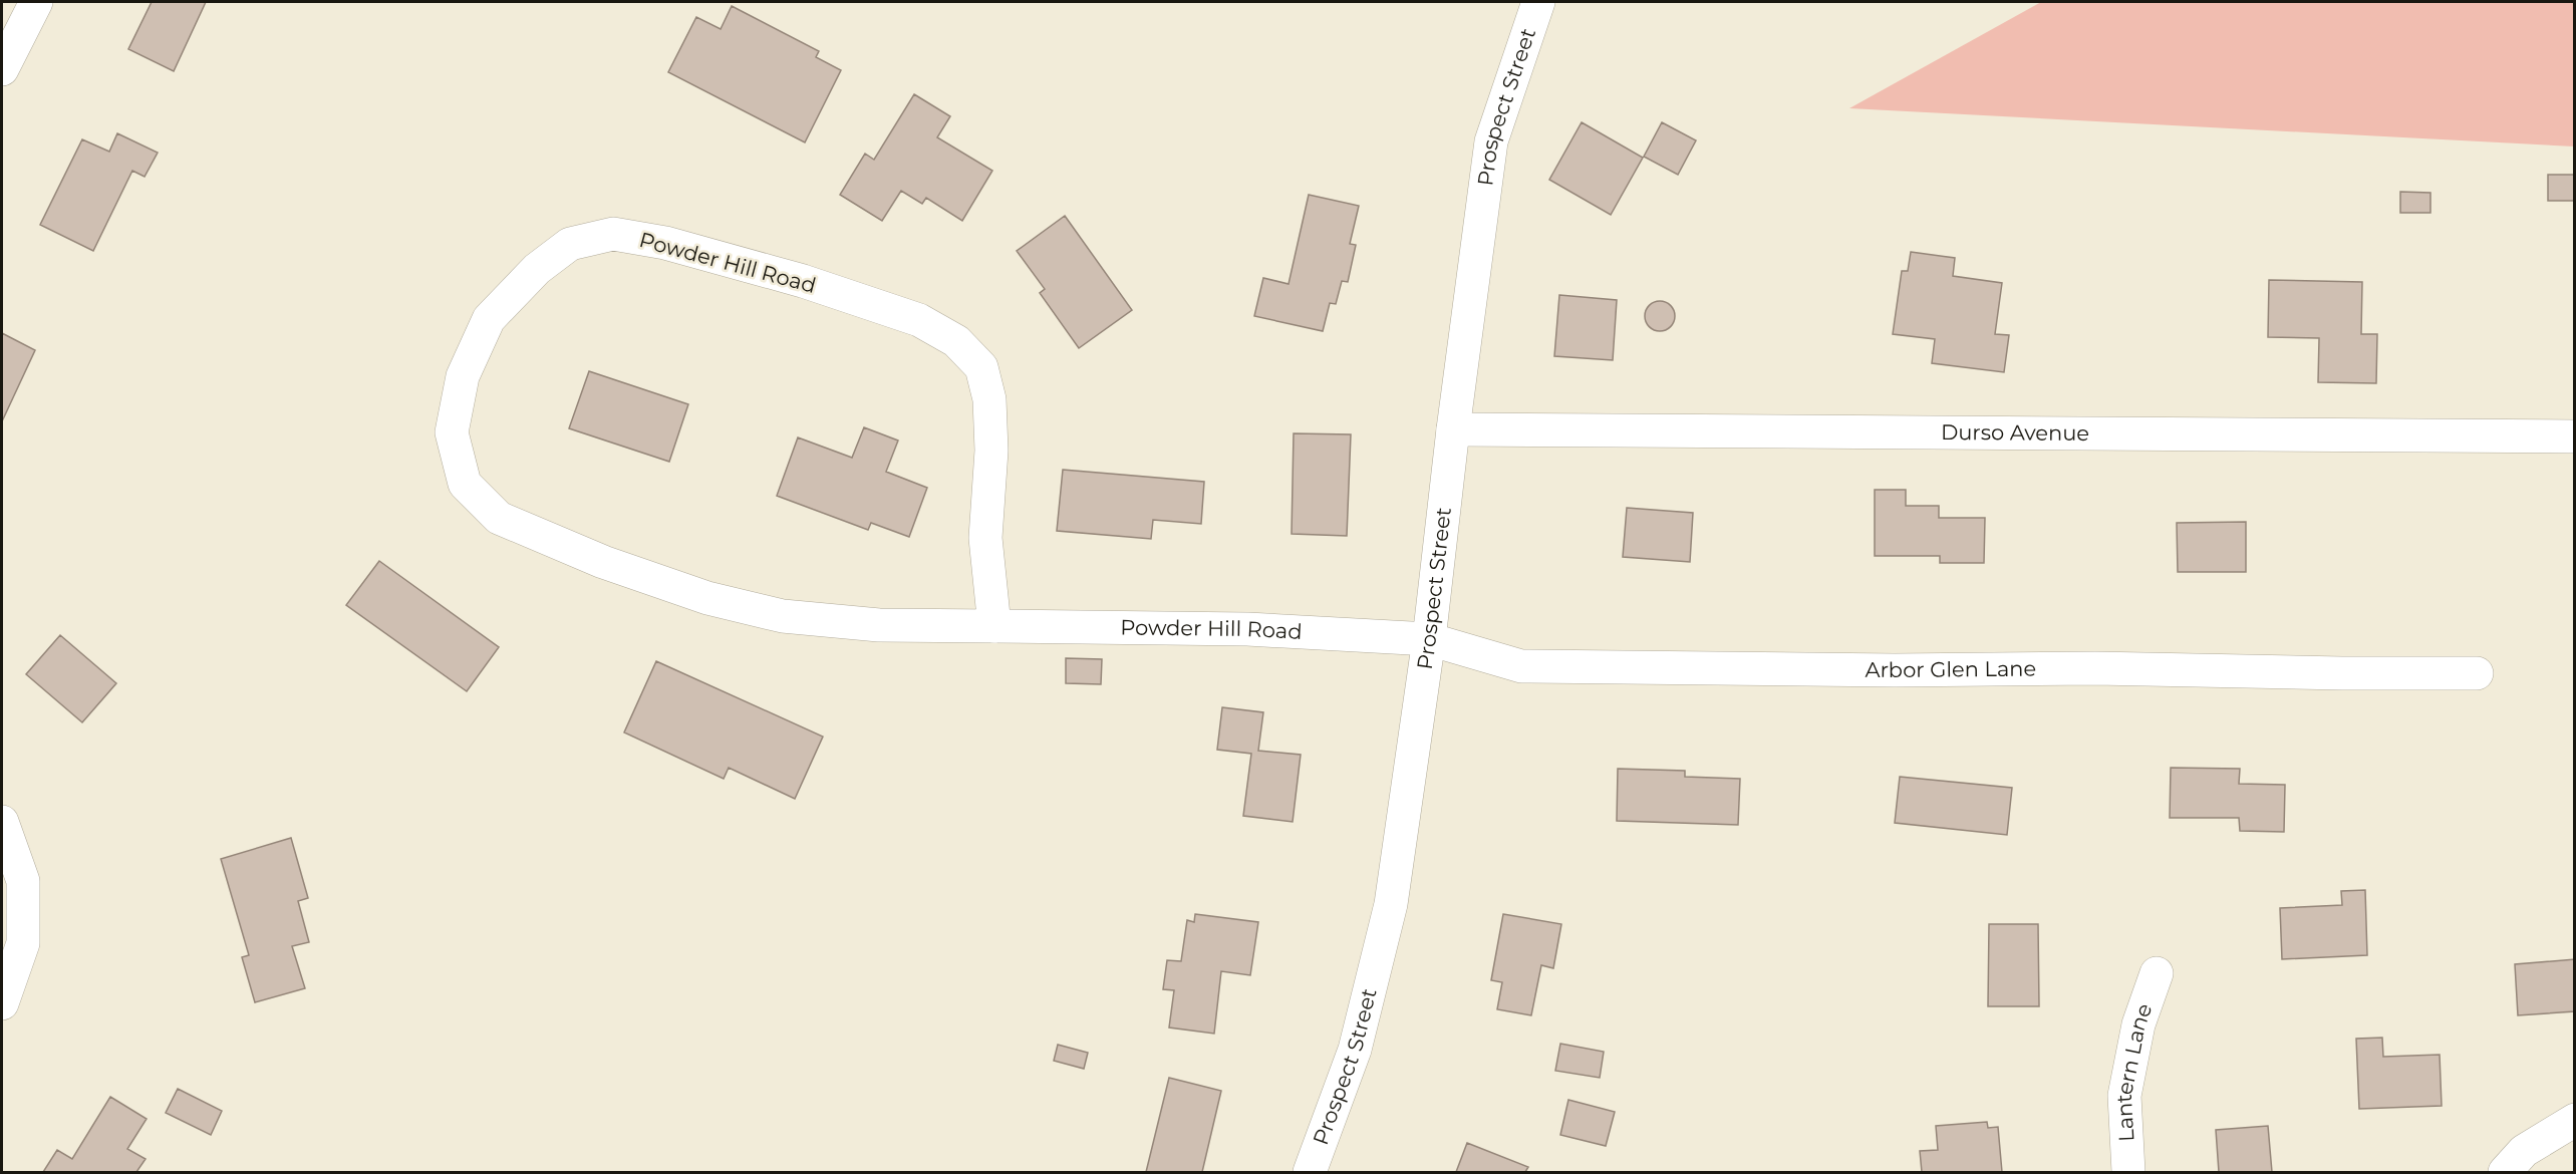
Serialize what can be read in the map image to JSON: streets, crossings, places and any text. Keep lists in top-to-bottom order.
{
  "streets": {
    "street": [
      "Prospect Street",
      "Powder Hill Road",
      "Durso Avenue",
      "Arbor Glen Lane",
      "Lantern Lane"
    ]
  },
  "crossings": [
    ["Prospect Street", "Powder Hill Road"],
    ["Prospect Street", "Durso Avenue"],
    ["Prospect Street", "Arbor Glen Lane"],
    ["Powder Hill Road", "Arbor Glen Lane"]
  ]
}
